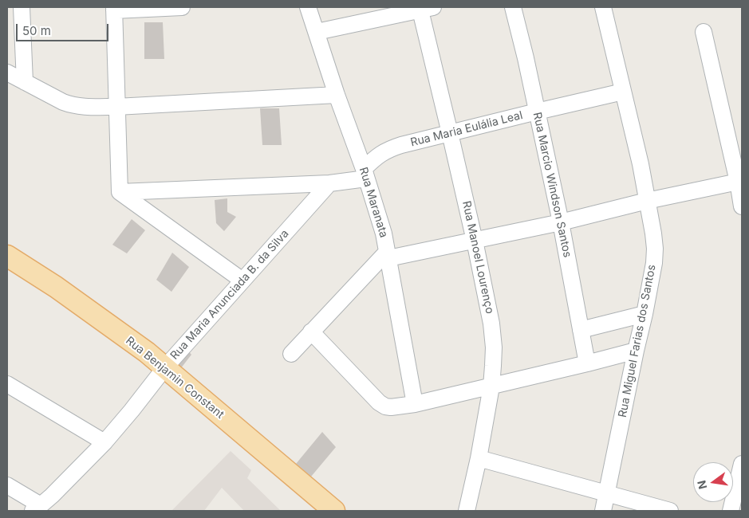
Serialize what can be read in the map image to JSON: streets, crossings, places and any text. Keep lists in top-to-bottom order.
{
  "streets": {
    "main road": ["Rua Benjamin Constant"],
    "street": [
      "Rua Maria Eulália Leal",
      "Rua Marcio Windson Santos",
      "Rua Maranata",
      "Rua Manoel Lourenço",
      "Rua Maria Anunciada B. da Silva",
      "Rua Miguel Farias dos Santos"
    ]
  },
  "crossings": [
    ["Rua Maria Eulália Leal", "Rua Marcio Windson Santos"],
    ["Rua Maria Eulália Leal", "Rua Maranata"],
    ["Rua Maria Eulália Leal", "Rua Manoel Lourenço"],
    ["Rua Maria Eulália Leal", "Rua Miguel Farias dos Santos"],
    ["Rua Maria Anunciada B. da Silva", "Rua Benjamin Constant"]
  ],
  "scale_bar": "50 m",
  "north": "left"
}
